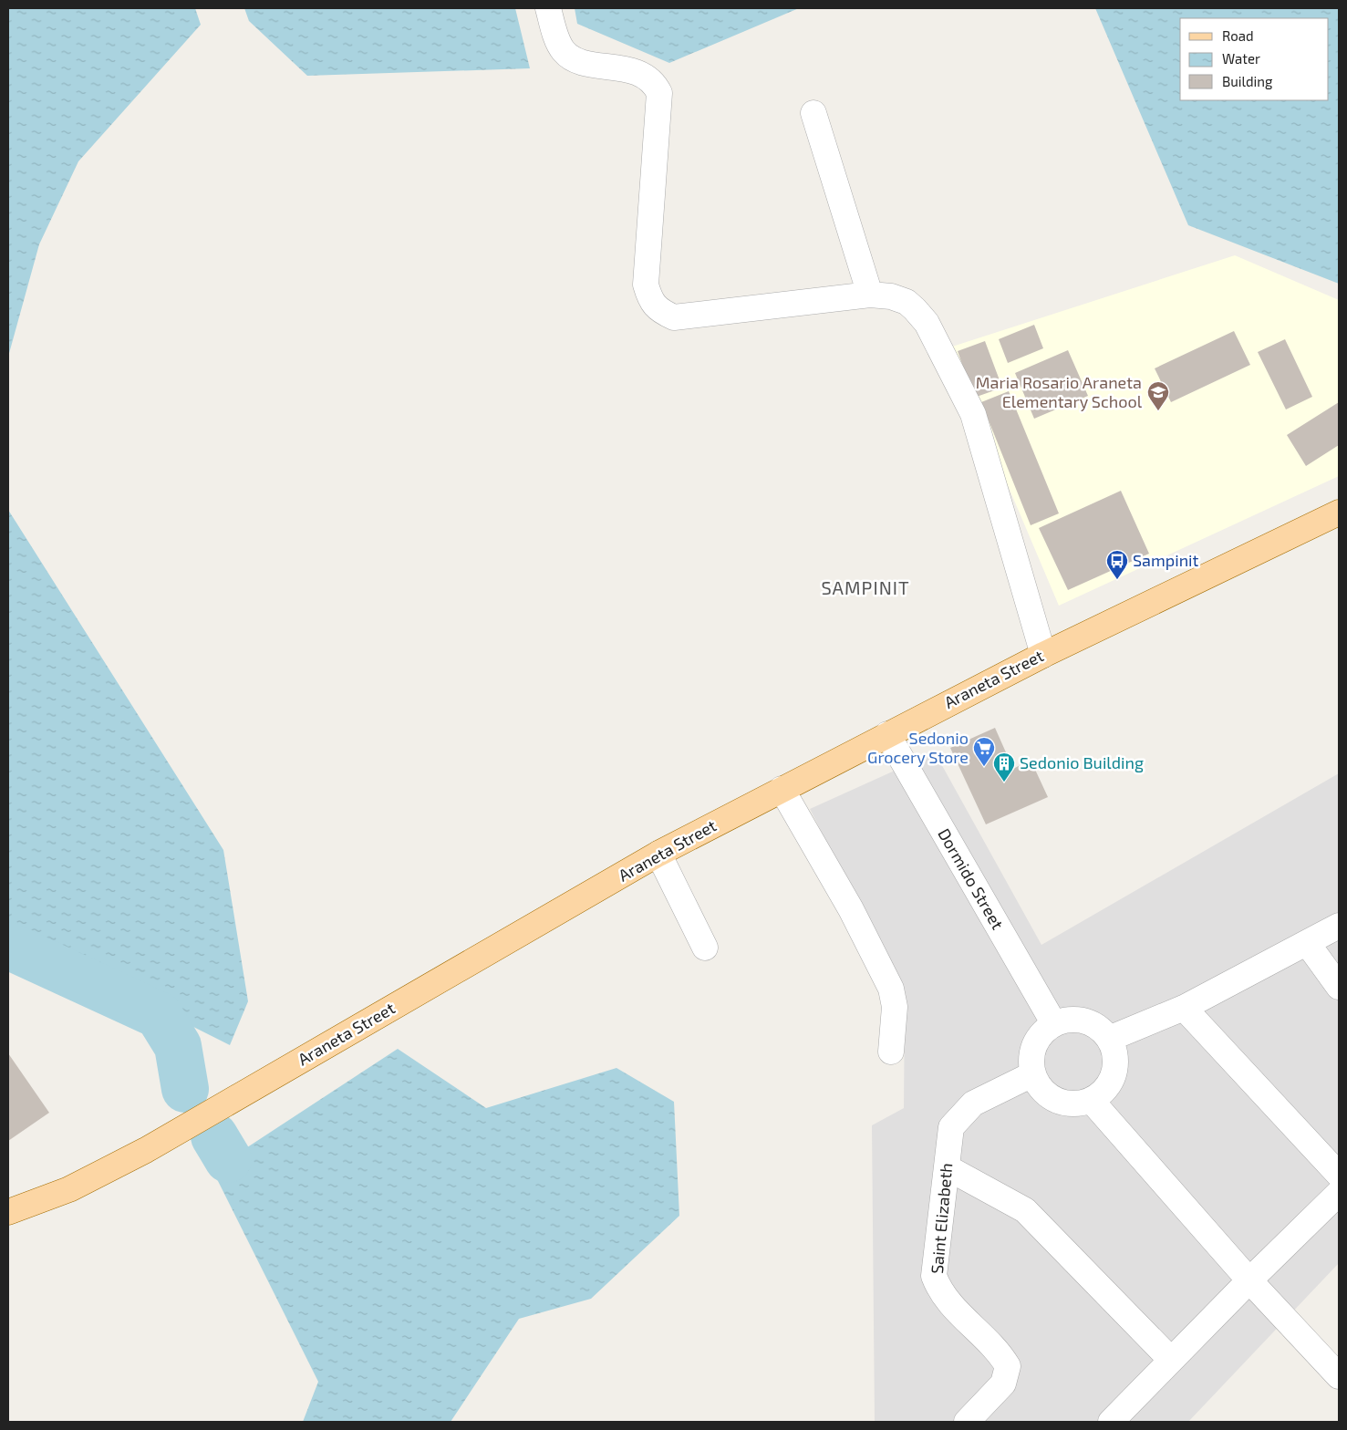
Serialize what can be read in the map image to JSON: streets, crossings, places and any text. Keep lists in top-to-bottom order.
{
  "streets": {
    "main road": ["Araneta Street"],
    "street": ["Dormido Street", "Saint Elizabeth"]
  },
  "crossings": [
    ["Araneta Street", "Dormido Street"],
    ["Dormido Street", "Saint Elizabeth"]
  ],
  "districts": ["SAMPINIT"],
  "places": {
    "school or university": ["Maria Rosario Araneta Elementary School"],
    "bus stop": ["Sampinit"],
    "supermarket": ["Sedonio Grocery Store"],
    "building": ["Sedonio Building"]
  },
  "legend": ["Road", "Water", "Building"]
}
